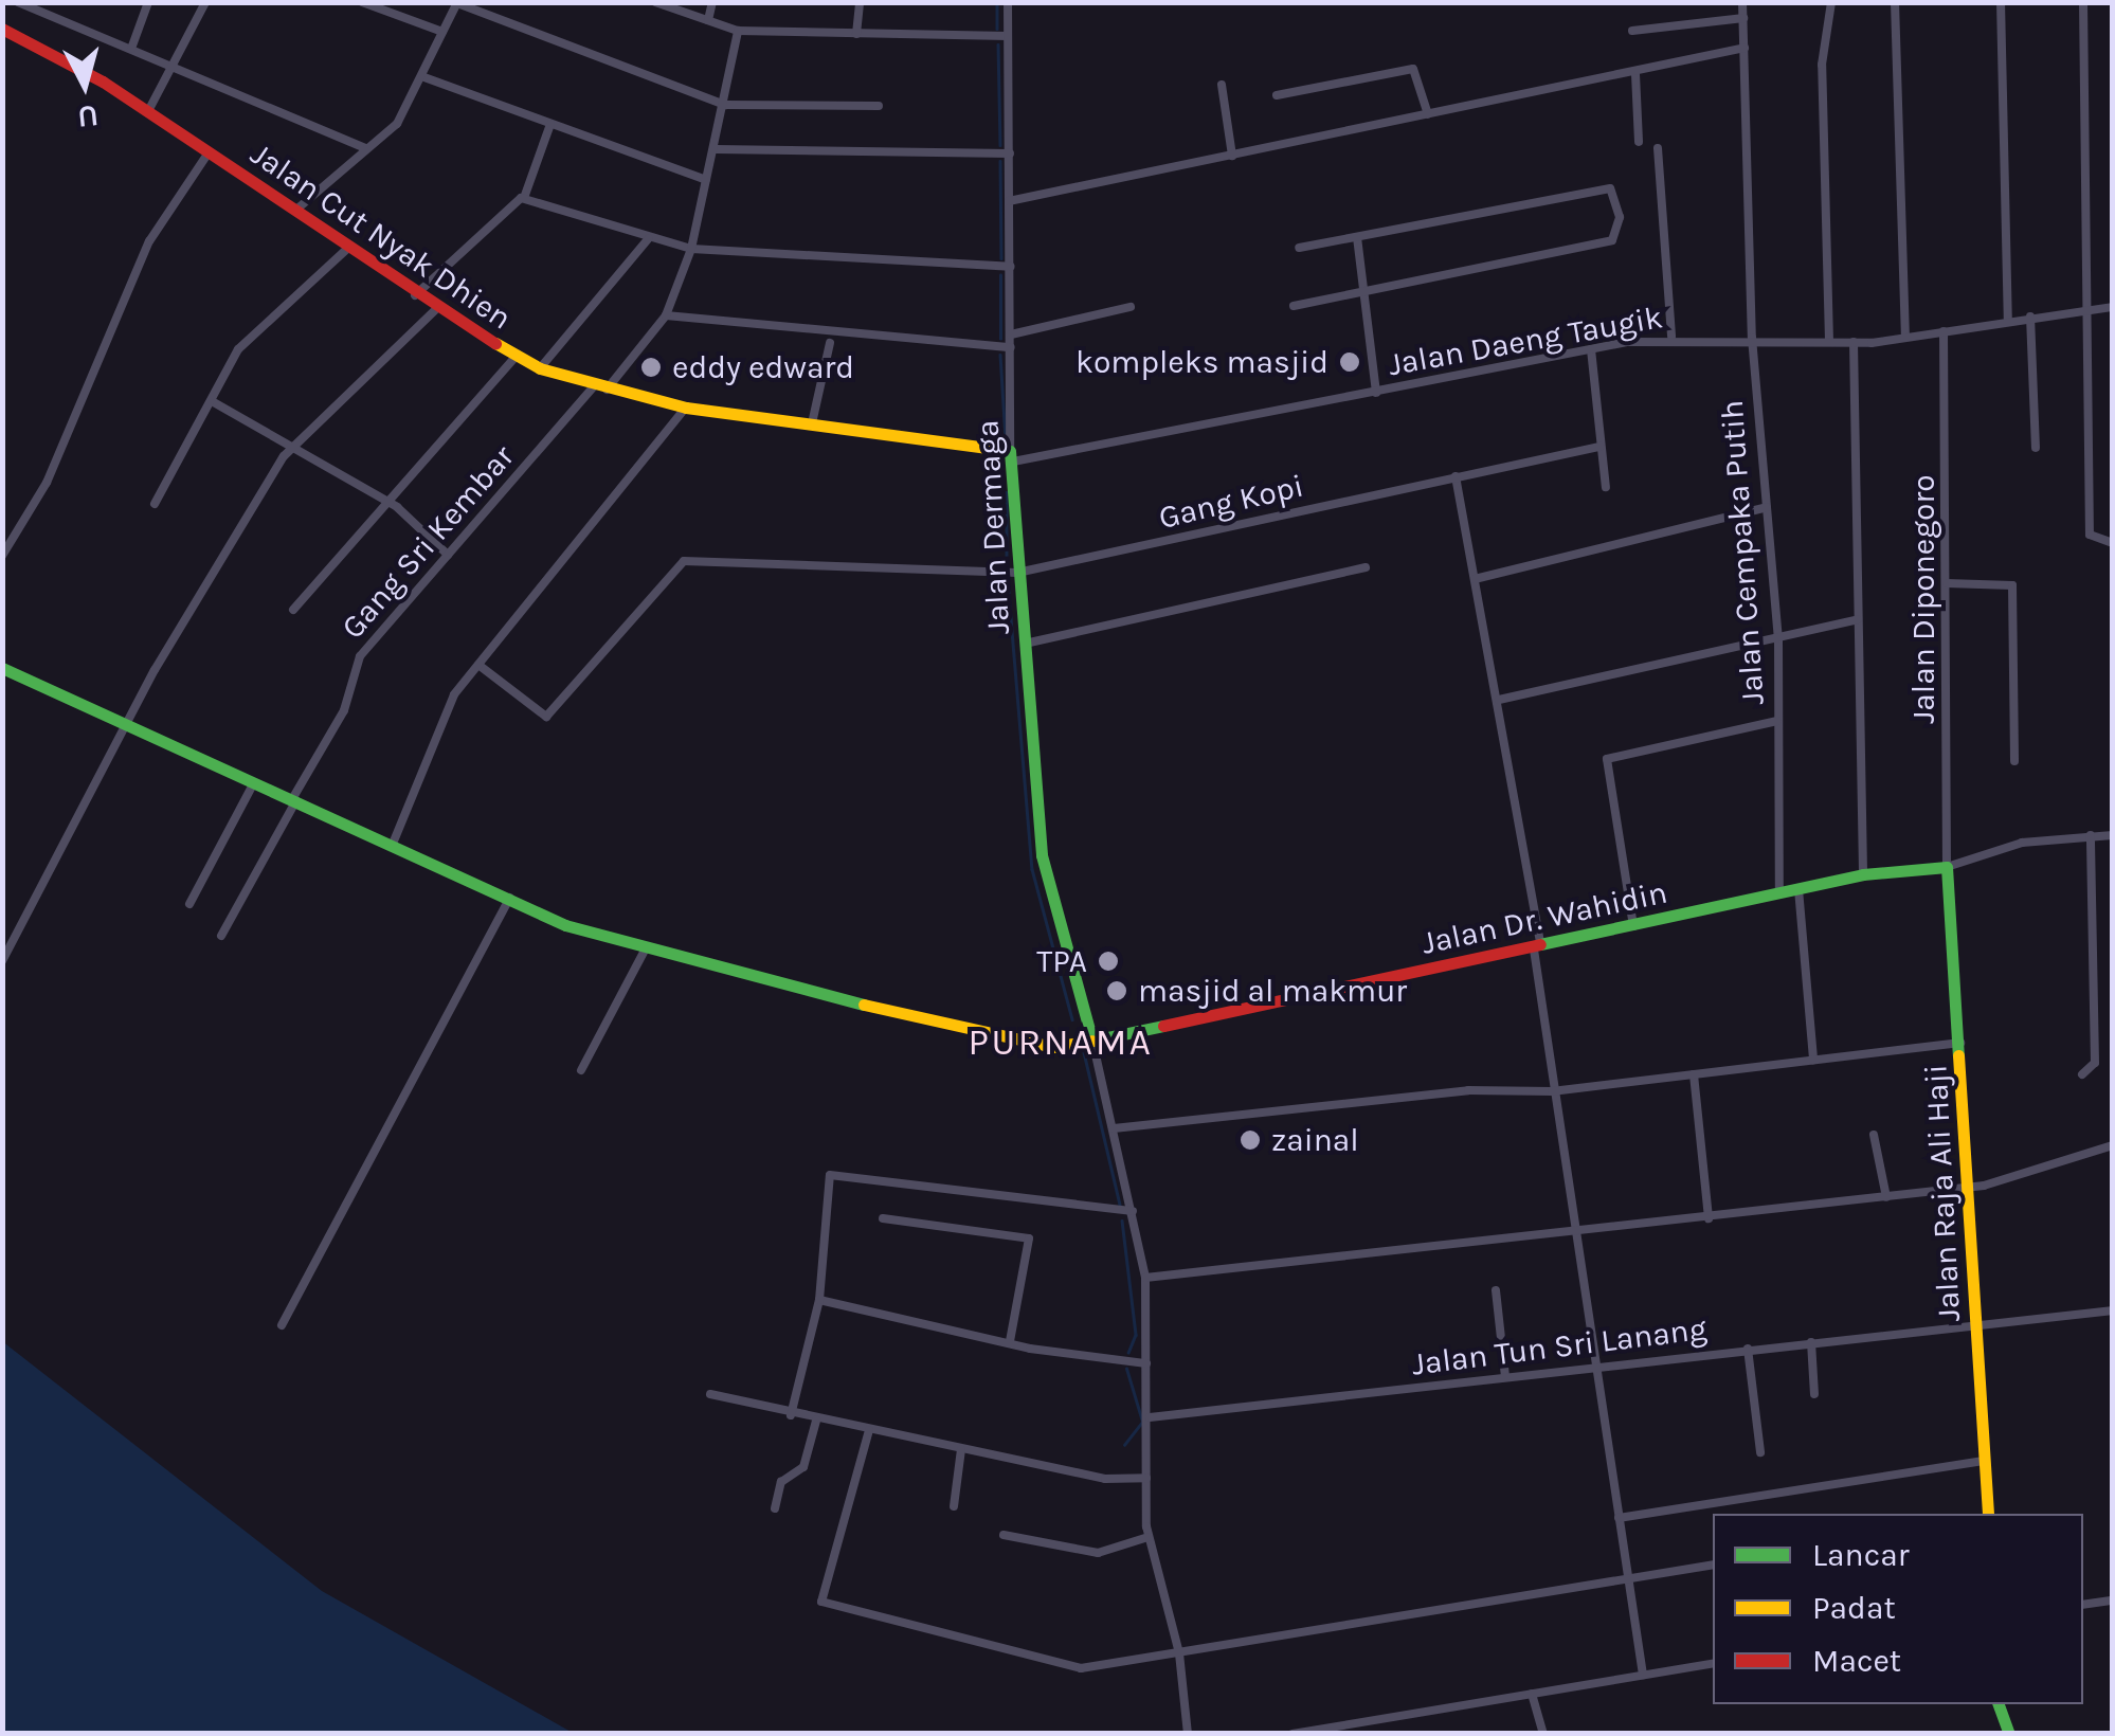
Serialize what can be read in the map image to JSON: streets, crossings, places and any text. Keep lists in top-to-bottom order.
{
  "streets": {
    "main road": [
      "Jalan Cut Nyak Dhien",
      "Jalan Dermaga",
      "Jalan Dr. Wahidin",
      "Jalan Raja Ali Haji"
    ],
    "street": [
      "Jalan Daeng Taugik",
      "Gang Kopi",
      "Gang Sri Kembar",
      "Jalan Cempaka Putih",
      "Jalan Diponegoro",
      "Jalan Tun Sri Lanang"
    ]
  },
  "crossings": [
    ["Jalan Cut Nyak Dhien", "Jalan Daeng Taugik"],
    ["Jalan Cut Nyak Dhien", "Jalan Dermaga"],
    ["Jalan Cut Nyak Dhien", "Gang Sri Kembar"],
    ["Jalan Daeng Taugik", "Jalan Dermaga"],
    ["Jalan Daeng Taugik", "Jalan Cempaka Putih"],
    ["Jalan Daeng Taugik", "Jalan Diponegoro"],
    ["Gang Kopi", "Jalan Dermaga"],
    ["Jalan Dermaga", "Jalan Dr. Wahidin"],
    ["Gang Sri Kembar", "Jalan Dr. Wahidin"],
    ["Jalan Cempaka Putih", "Jalan Dr. Wahidin"],
    ["Jalan Diponegoro", "Jalan Dr. Wahidin"],
    ["Jalan Diponegoro", "Jalan Raja Ali Haji"],
    ["Jalan Dr. Wahidin", "Jalan Raja Ali Haji"],
    ["Jalan Raja Ali Haji", "Jalan Tun Sri Lanang"]
  ],
  "districts": ["PURNAMA"],
  "places": [
    "kompleks masjid",
    "eddy edward",
    "TPA",
    "masjid al makmur",
    "zainal"
  ],
  "legend": ["Lancar", "Padat", "Macet"],
  "north": "bottom"
}
